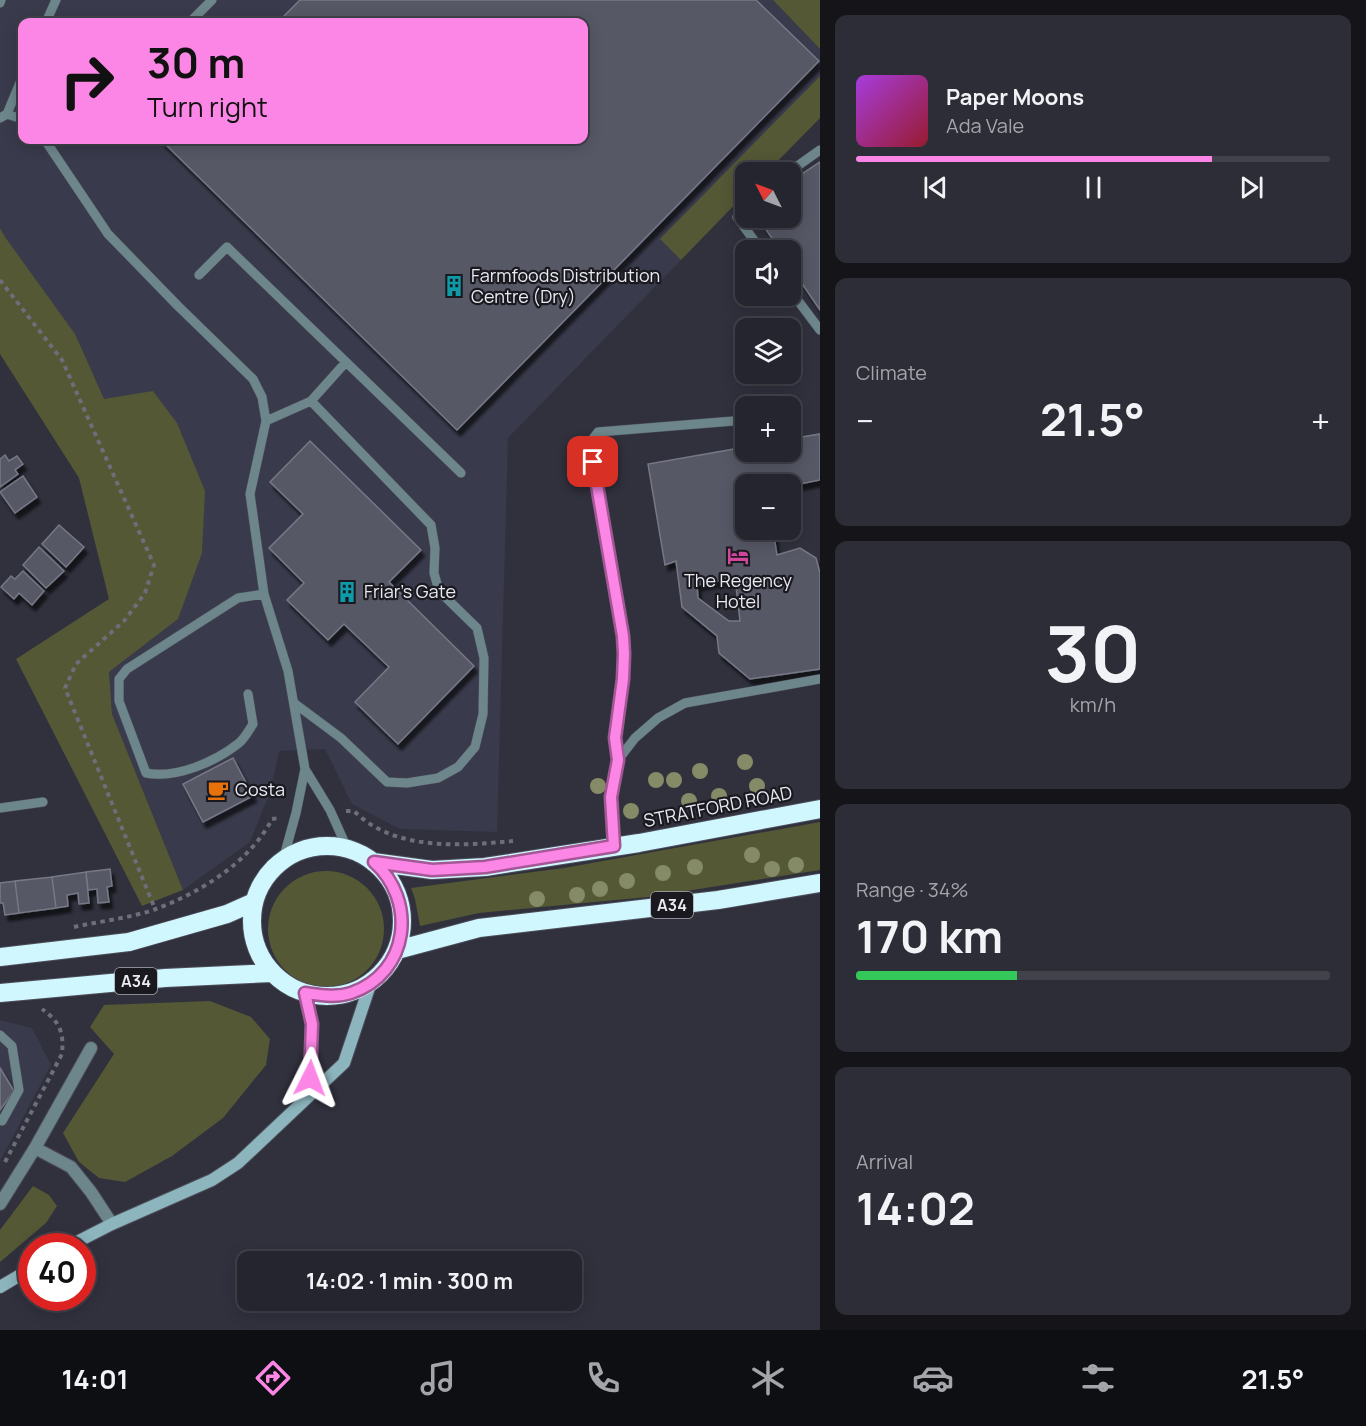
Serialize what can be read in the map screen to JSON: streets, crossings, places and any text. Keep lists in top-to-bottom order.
{
  "streets": {
    "highway": ["STRATFORD ROAD", "A34"]
  },
  "crossings": [
    ["STRATFORD ROAD", "A34"]
  ],
  "places": {
    "building": ["Farmfoods Distribution Centre (Dry)", "Friar's Gate"],
    "hotel": ["The Regency Hotel"],
    "cafe": ["Costa"]
  },
  "north": "top left",
  "page": {
    "turn": ["30 m", "Turn right"],
    "song": ["Paper Moons", "Ada Vale"],
    "map_buttons": ["+", "−"],
    "tile": [
      "Climate",
      ["30", "km/h"],
      ["Range · 34%", "170 km"],
      ["Arrival", "14:02"]
    ],
    "heat": ["−", "21.5°", "+"],
    "limit": "40",
    "trip": "14:02 · 1 min · 300 m",
    "tabs": ["14:01", "21.5°"]
  }
}
